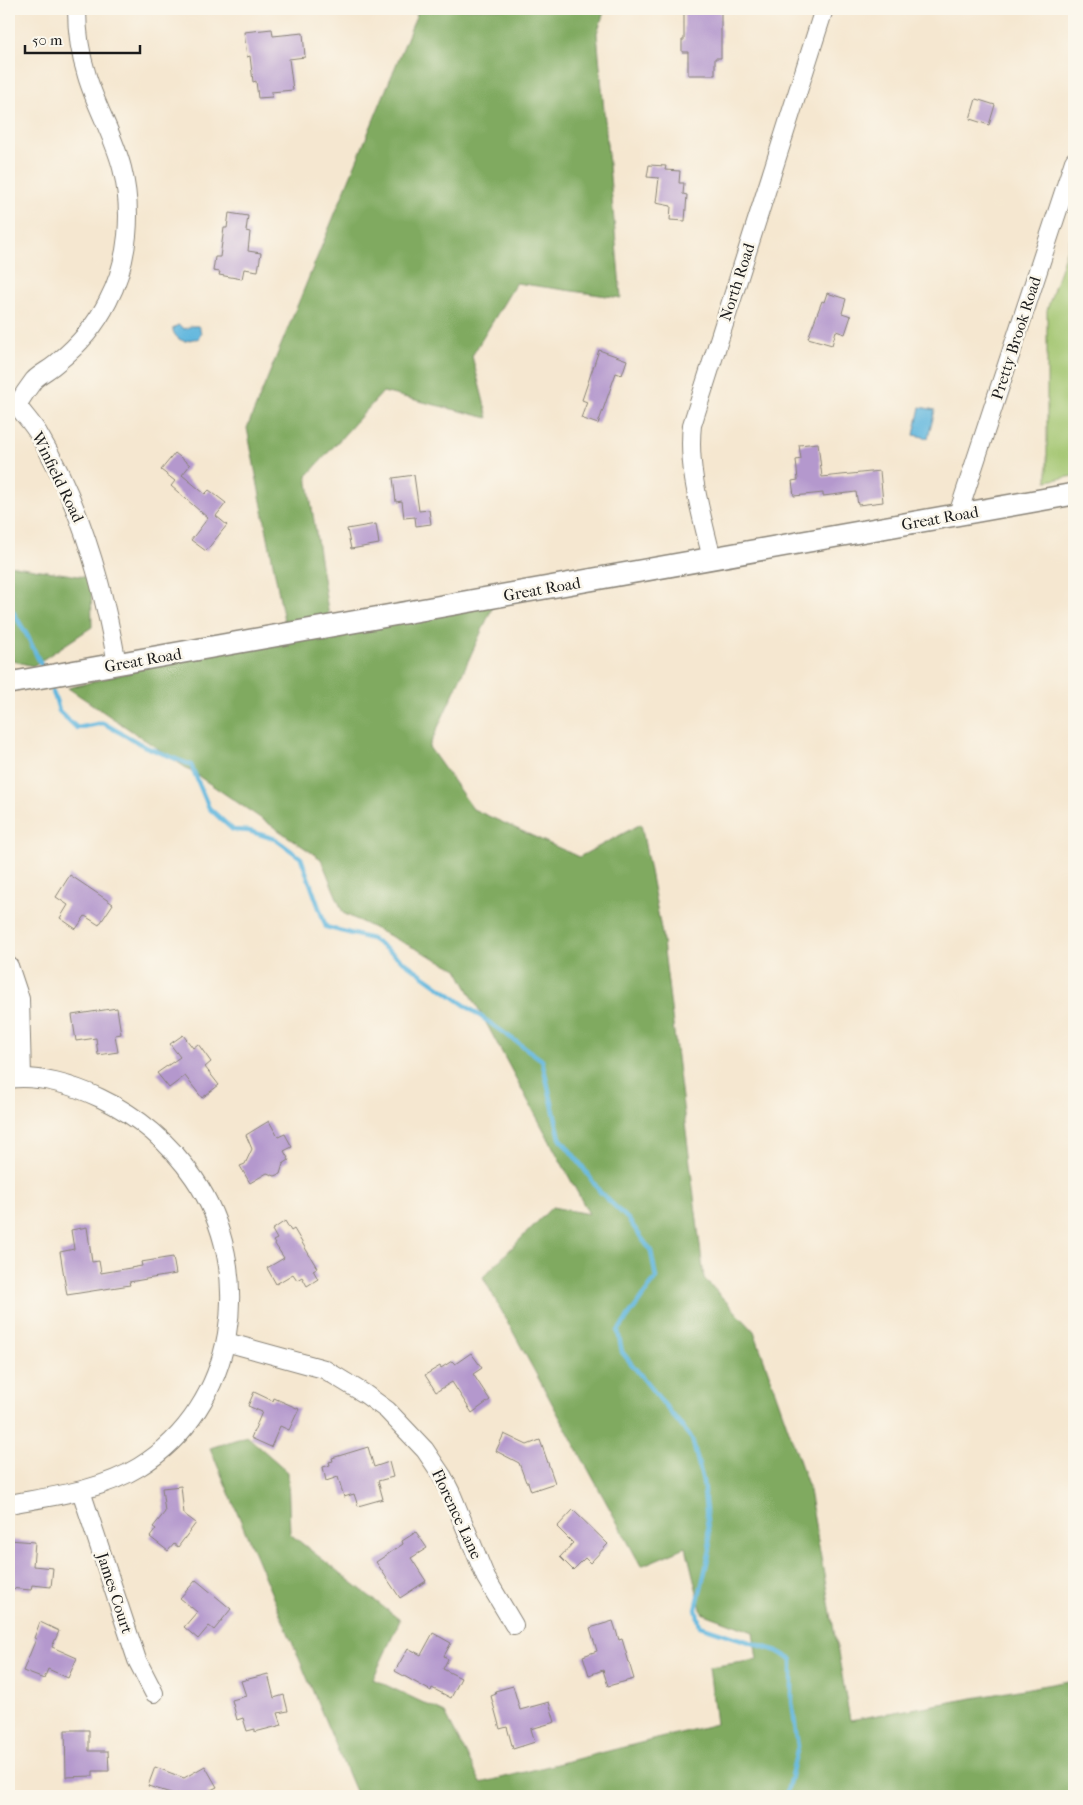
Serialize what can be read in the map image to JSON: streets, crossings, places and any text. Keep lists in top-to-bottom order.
{
  "streets": {
    "street": [
      "North Road",
      "Pretty Brook Road",
      "Winfield Road",
      "Great Road",
      "Florence Lane",
      "James Court"
    ]
  },
  "crossings": [
    ["North Road", "Great Road"],
    ["Pretty Brook Road", "Great Road"],
    ["Winfield Road", "Great Road"]
  ],
  "scale_bar": "50 m"
}
